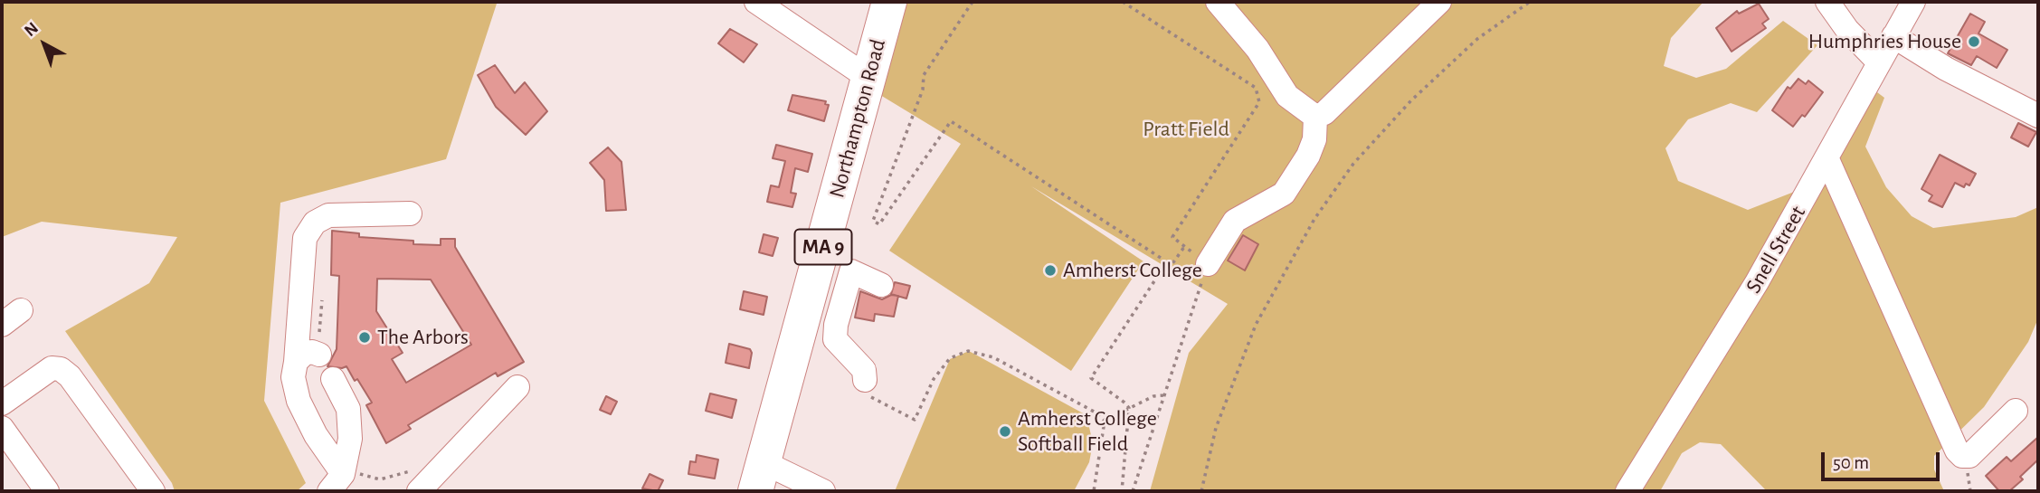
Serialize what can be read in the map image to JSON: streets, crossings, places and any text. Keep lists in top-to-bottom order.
{
  "streets": {
    "highway": ["Northampton Road", "MA 9"],
    "street": ["Snell Street"]
  },
  "parks": ["Pratt Field"],
  "places": [
    "Humphries House",
    "Amherst College",
    "The Arbors",
    "Amherst College Softball Field"
  ],
  "scale_bar": "50 m",
  "north": "top left"
}
